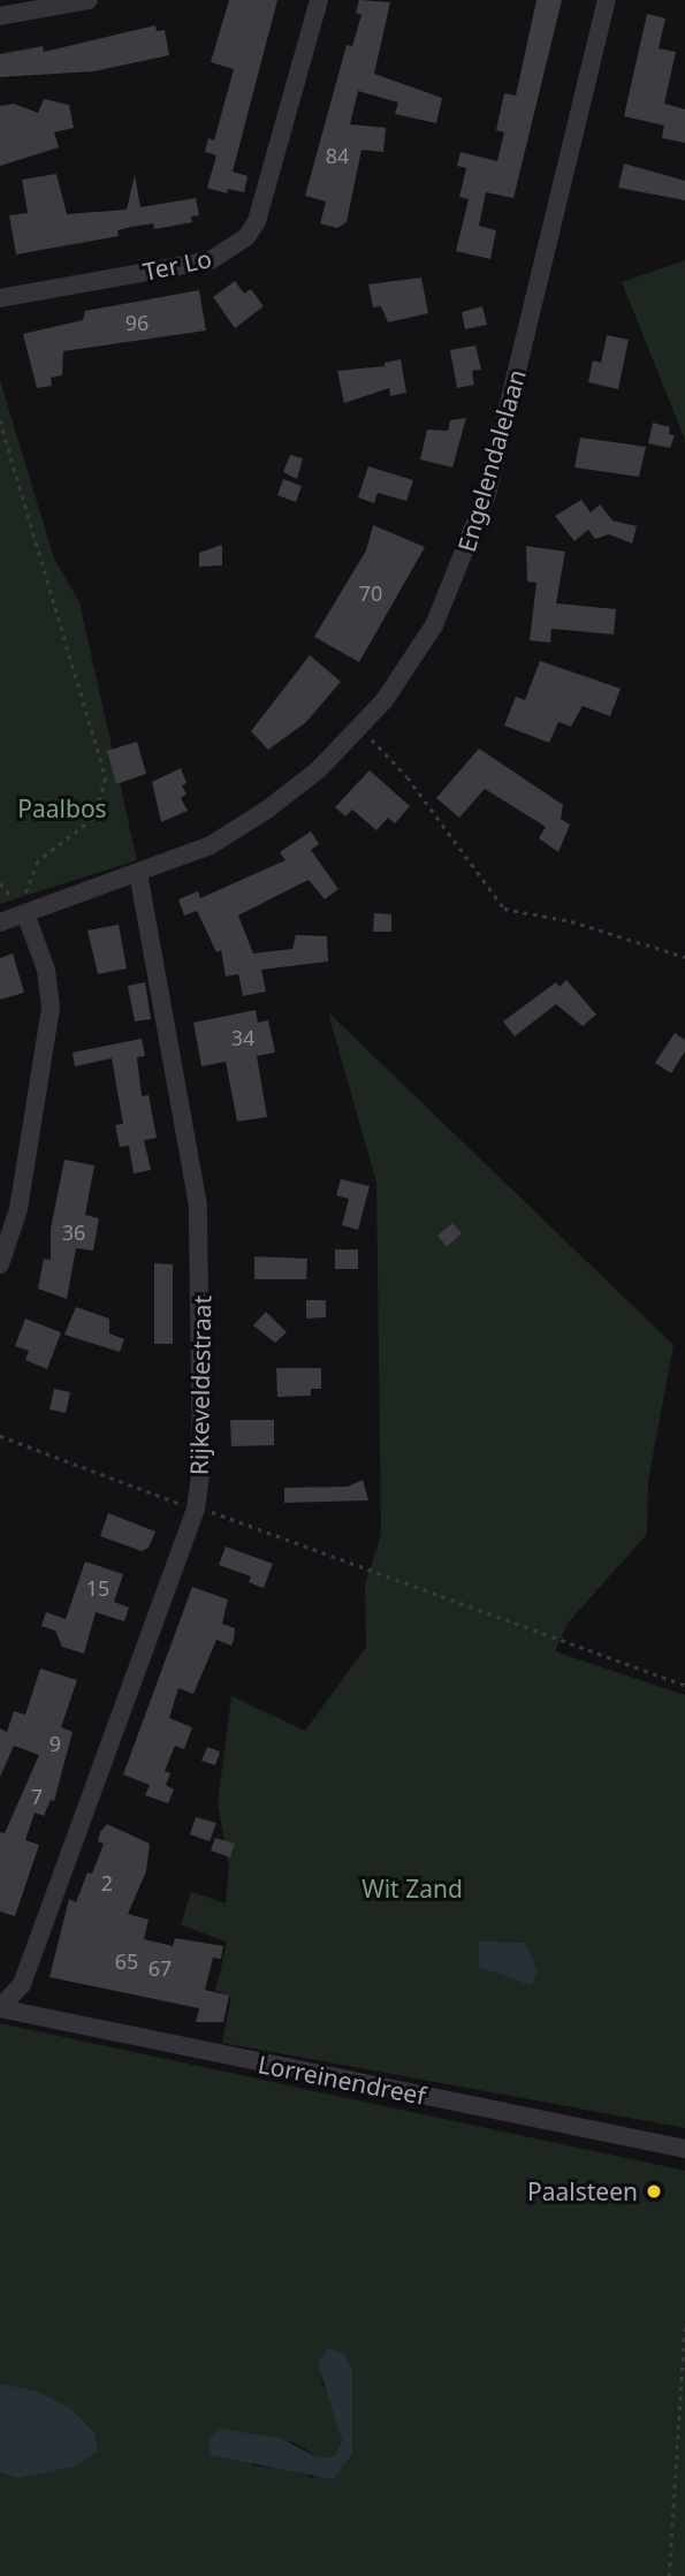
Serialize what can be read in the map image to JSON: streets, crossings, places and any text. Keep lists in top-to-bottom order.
{
  "streets": {
    "street": [
      "Ter Lo",
      "Engelendalelaan",
      "Rijkeveldestraat",
      "Lorreinendreef"
    ]
  },
  "crossings": [
    ["Engelendalelaan", "Rijkeveldestraat"],
    ["Rijkeveldestraat", "Lorreinendreef"]
  ],
  "parks": ["Paalbos", "Wit Zand"],
  "places": ["Paalsteen"],
  "house_numbers": [
    "84",
    "96",
    "70",
    "34",
    "36",
    "15",
    "9",
    "7",
    "2",
    "65",
    "67"
  ]
}
